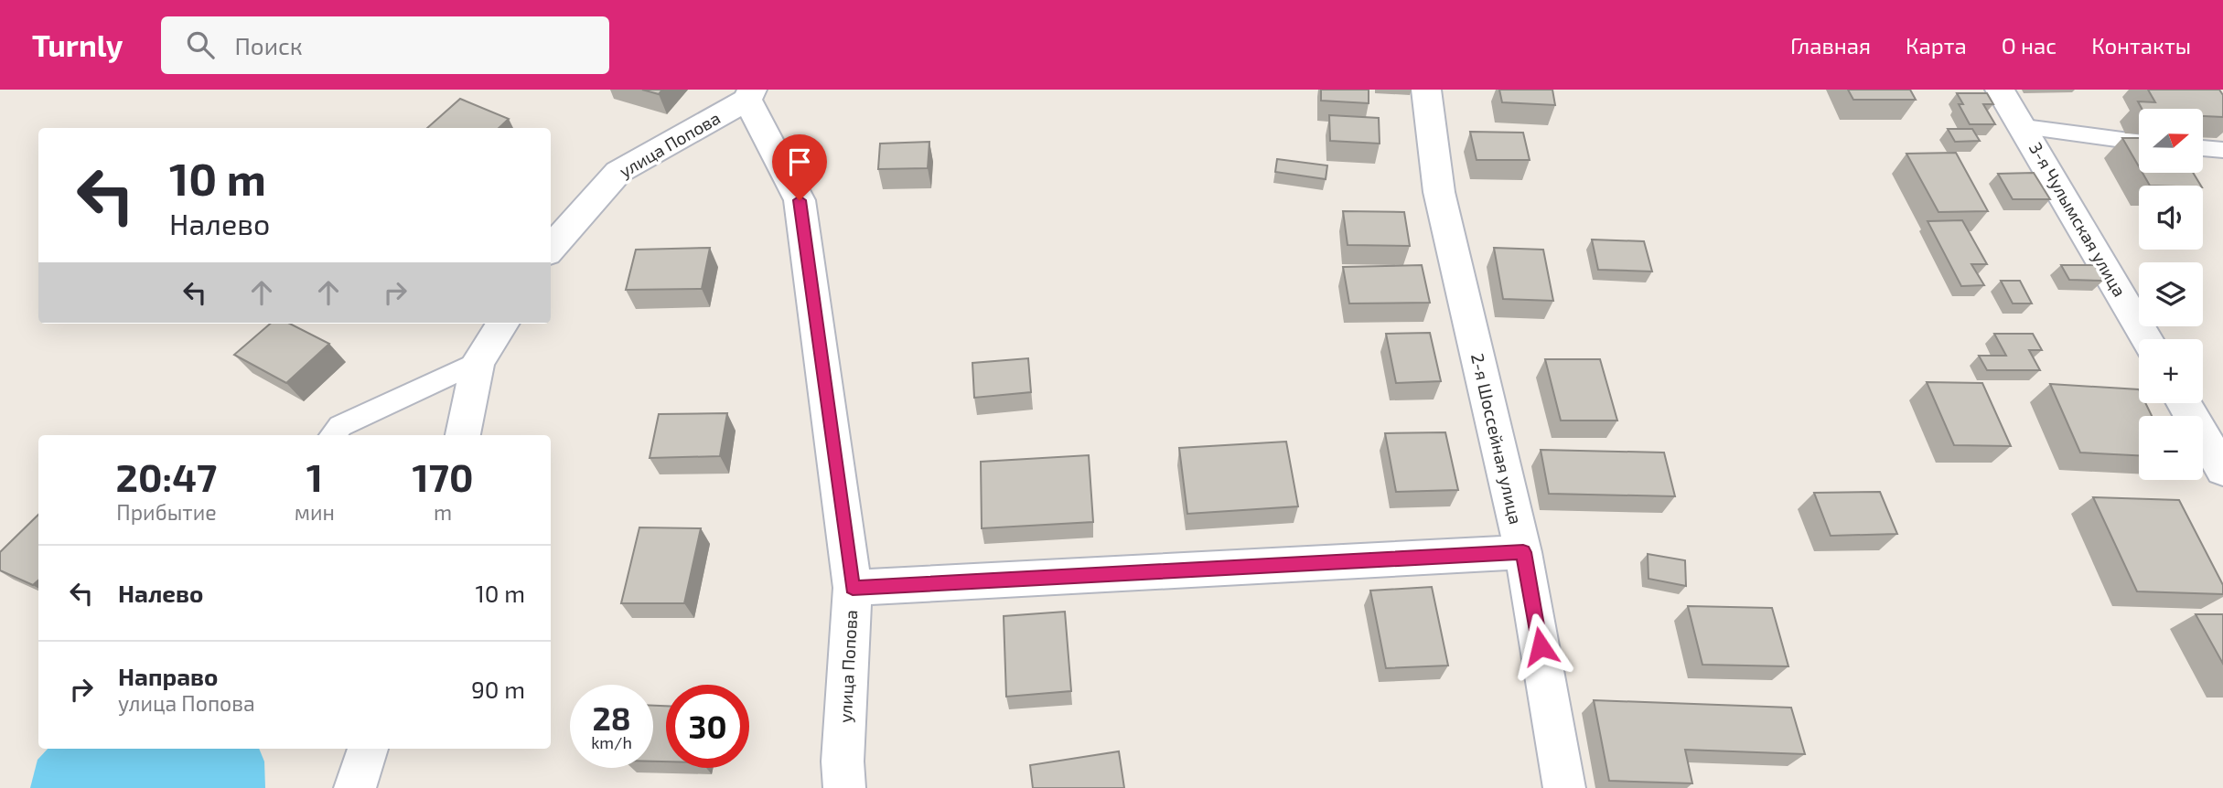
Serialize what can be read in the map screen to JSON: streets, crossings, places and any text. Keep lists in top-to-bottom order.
{
  "streets": {
    "street": ["улица Попова", "3-я Чулымская улица", "2-я Шоссейная улица"]
  },
  "north": "right",
  "page": {
    "header": "Turnly",
    "search": "Поиск",
    "nav": [
      "Главная",
      "Карта",
      "О нас",
      "Контакты"
    ],
    "map_buttons": ["+", "−"],
    "turn": ["10 m", "Налево"],
    "eta": [
      "20:47",
      "Прибытие",
      "1",
      "мин",
      "170",
      "m"
    ],
    "list": [
      {
        "name": "Налево",
        "value": "10 m"
      },
      {
        "name": "Направо",
        "note": "улица Попова",
        "value": "90 m"
      }
    ],
    "speed": "28 km/h",
    "limit": "30"
  }
}
